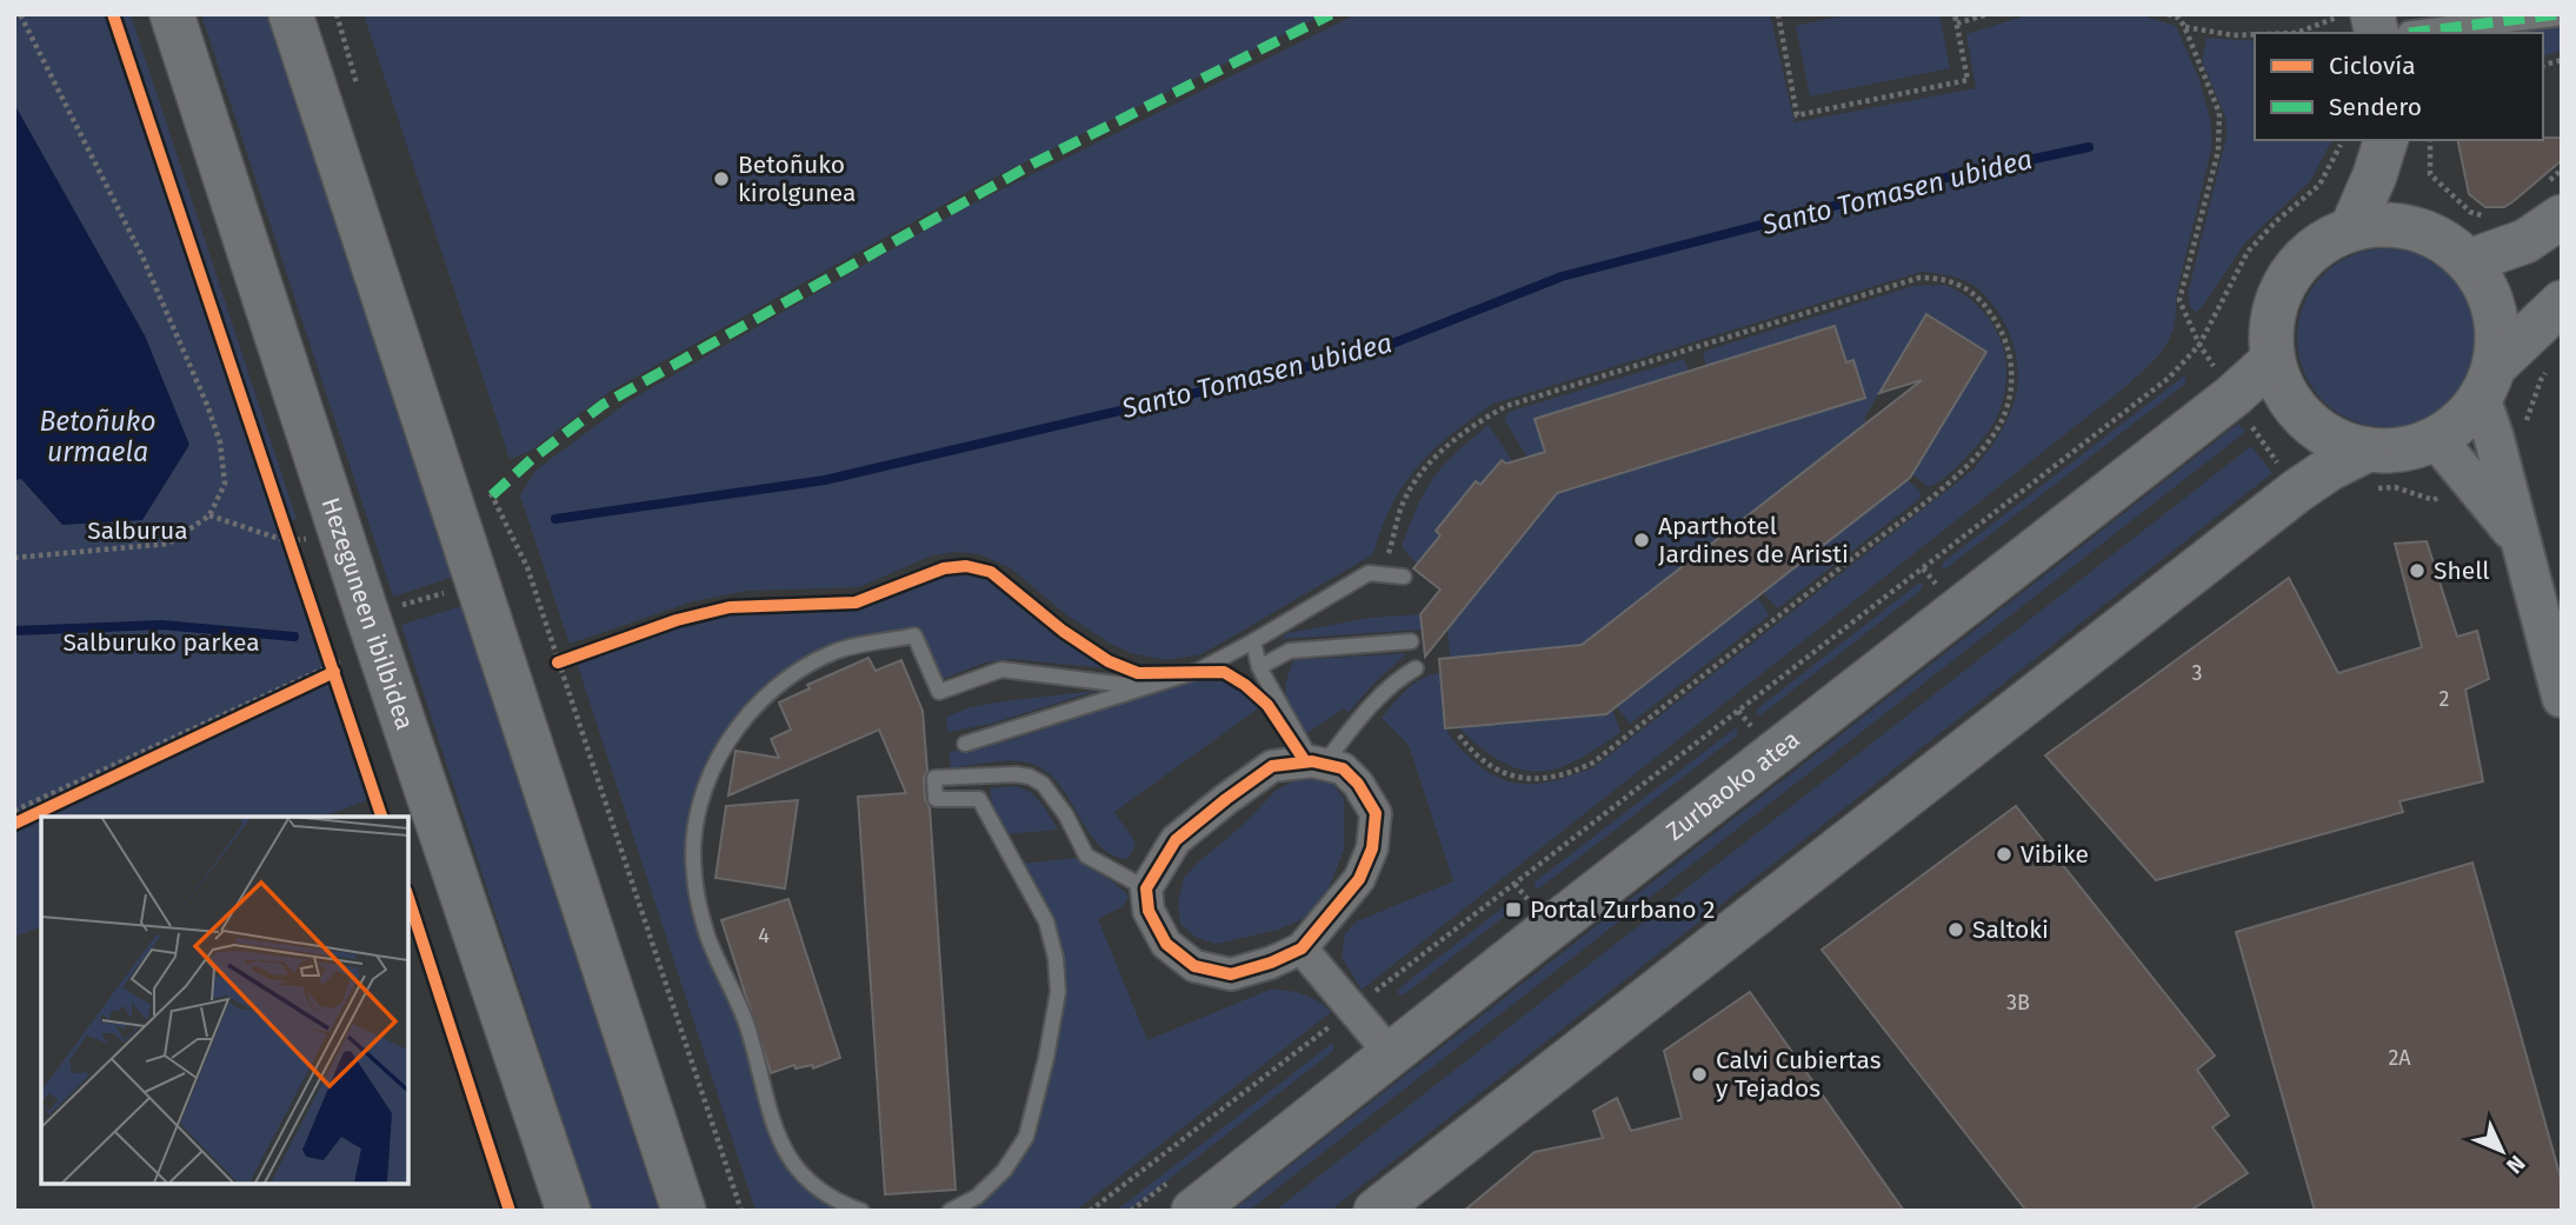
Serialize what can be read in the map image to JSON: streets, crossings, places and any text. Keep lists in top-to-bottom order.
{
  "streets": {
    "main road": ["Hezeguneen ibilbidea", "Zurbaoko atea"]
  },
  "water": ["Santo Tomasen ubidea", "Betoñuko urmaela"],
  "parks": ["Salburua", "Salburuko parkea"],
  "places": {
    "other": [
      "Betoñuko kirolgunea",
      "Aparthotel Jardines de Aristi",
      "Shell",
      "Vibike",
      "Saltoki",
      "Calvi Cubiertas y Tejados"
    ],
    "transit": ["Portal Zurbano 2"]
  },
  "house_numbers": [
    "3",
    "2",
    "4",
    "3B",
    "2A"
  ],
  "legend": ["Ciclovía", "Sendero"],
  "north": "bottom right"
}
